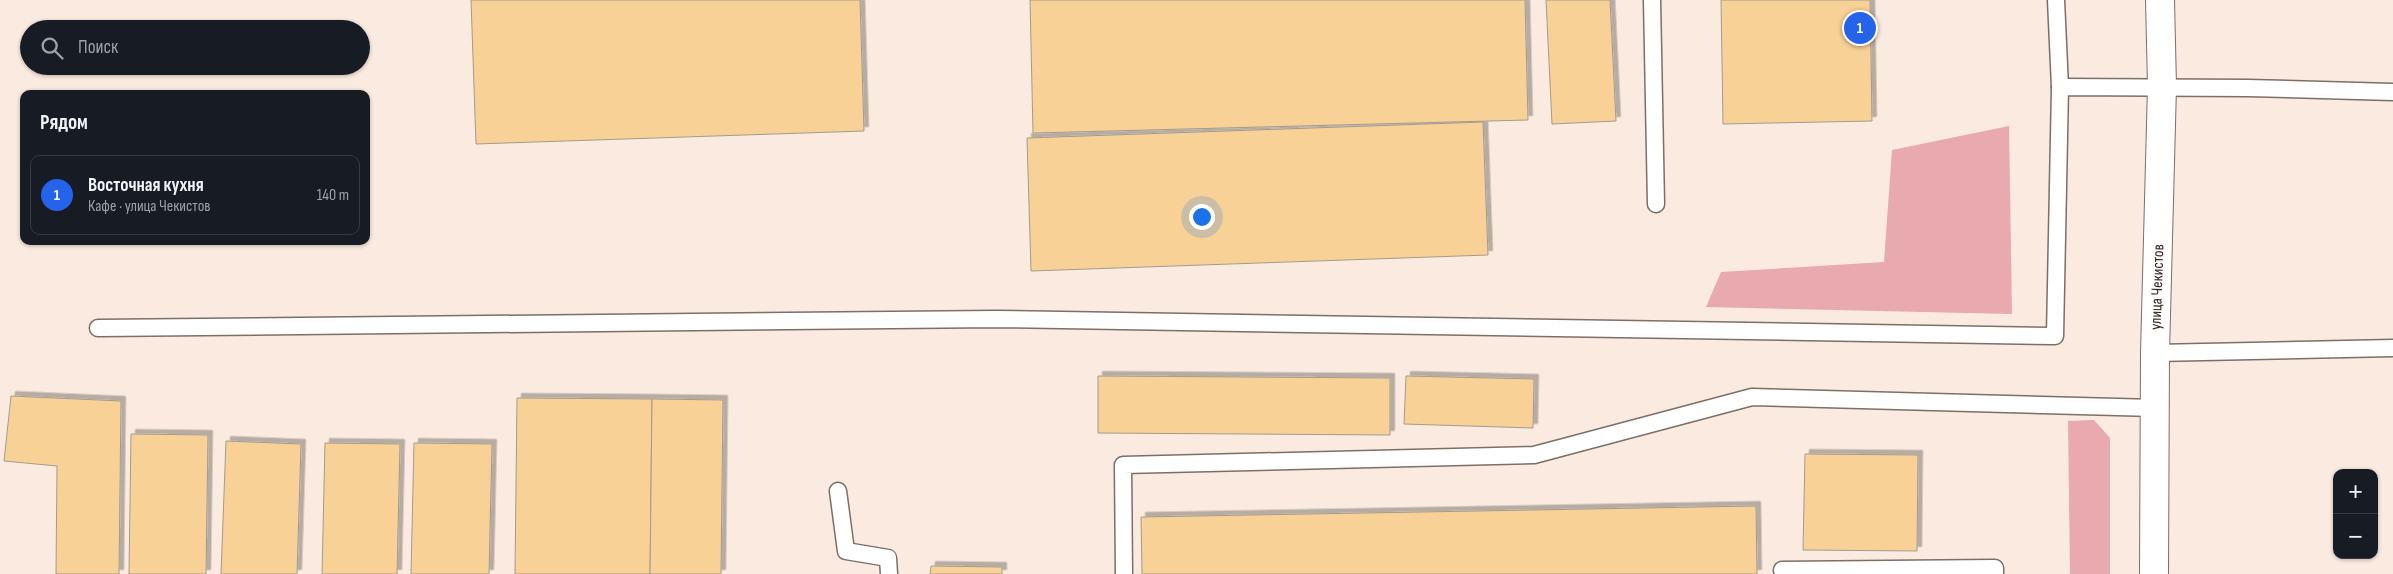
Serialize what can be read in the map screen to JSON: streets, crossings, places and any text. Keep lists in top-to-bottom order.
{
  "streets": {
    "main road": ["улица Чекистов"]
  },
  "page": {
    "pins": "1",
    "search": "Поиск",
    "heading": "Рядом",
    "list": [
      {
        "mark": "1",
        "name": "Восточная кухня",
        "note": "Кафе · улица Чекистов",
        "value": "140 m"
      }
    ],
    "map_buttons": ["+", "−"]
  }
}
